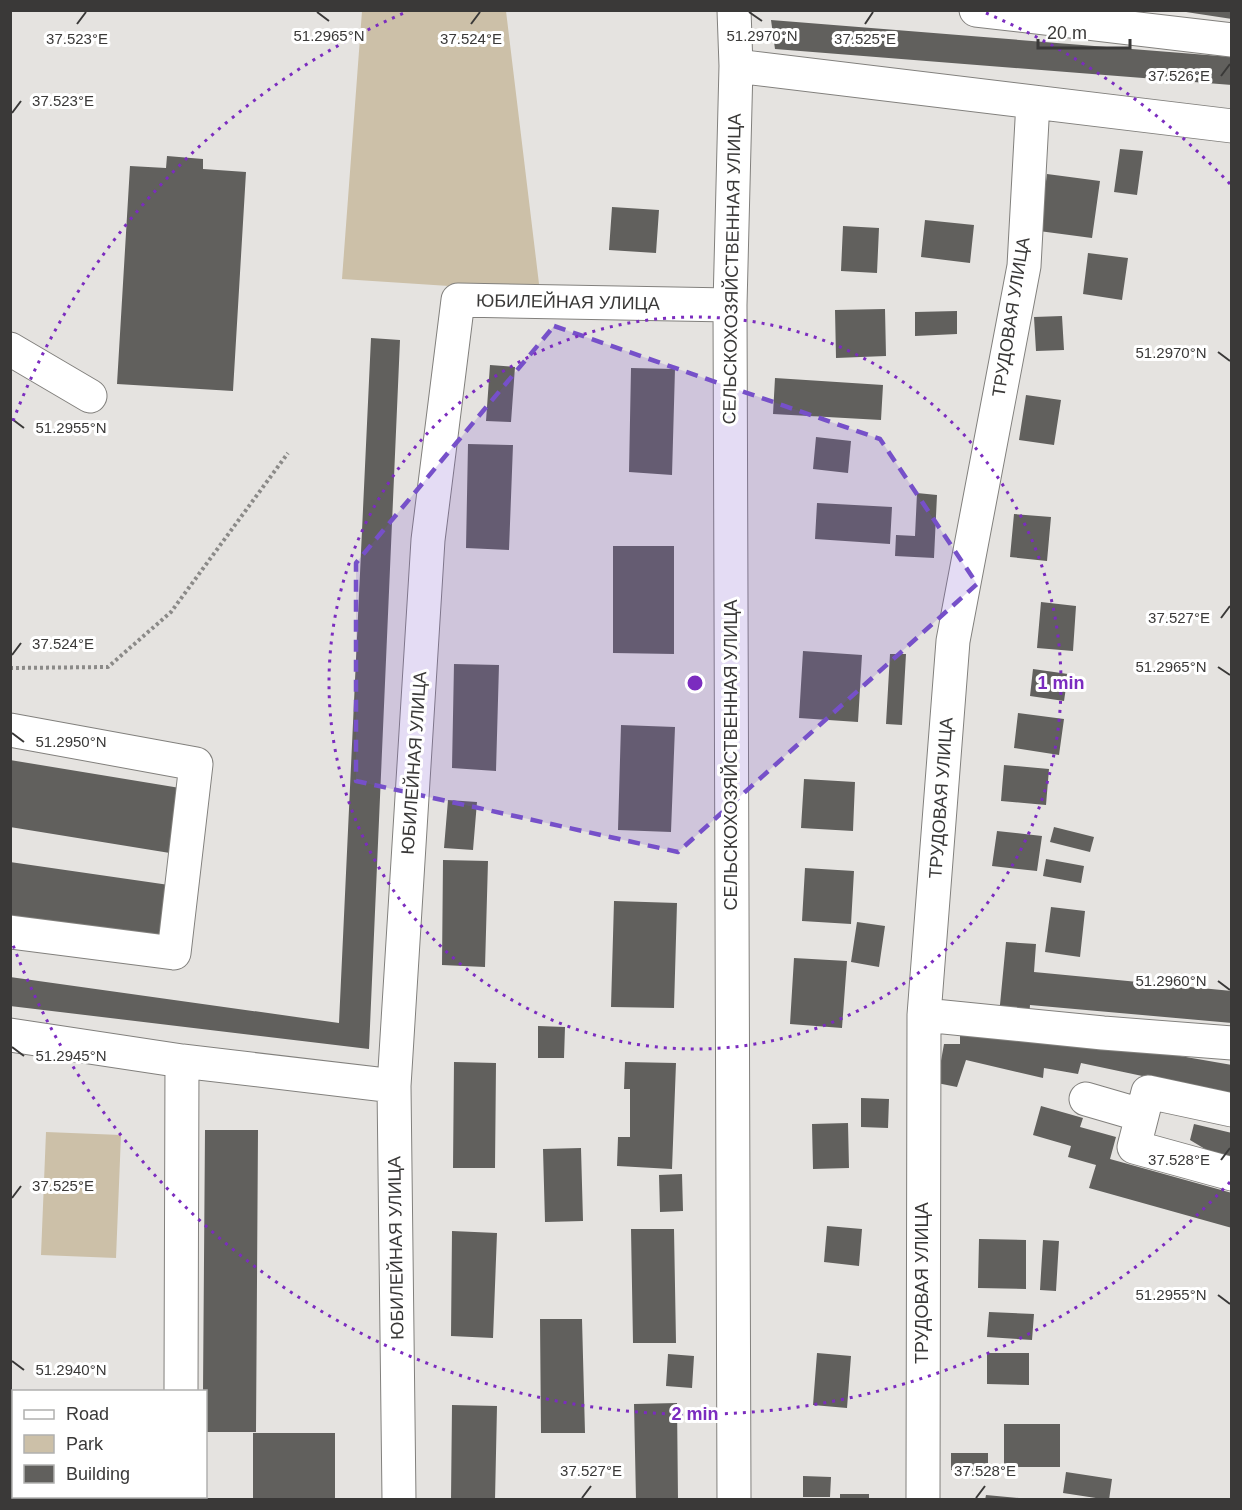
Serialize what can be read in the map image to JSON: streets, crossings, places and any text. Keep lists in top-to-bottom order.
{
  "streets": {
    "street": ["СЕЛЬСКОХОЗЯЙСТВЕННАЯ УЛИЦА", "ЮБИЛЕЙНАЯ УЛИЦА", "ТРУДОВАЯ УЛИЦА"]
  },
  "crossings": [
    ["СЕЛЬСКОХОЗЯЙСТВЕННАЯ УЛИЦА", "ЮБИЛЕЙНАЯ УЛИЦА"]
  ],
  "legend": ["Road", "Park", "Building"],
  "scale_bar": "20 m",
  "coordinates": [
    "51.2965°N",
    "51.2970°N",
    "37.523°E",
    "37.524°E",
    "37.525°E",
    "37.526°E",
    "51.2955°N",
    "37.527°E",
    "51.2950°N",
    "51.2960°N",
    "51.2945°N",
    "37.528°E",
    "51.2940°N"
  ],
  "rings": ["1 min", "2 min"]
}
